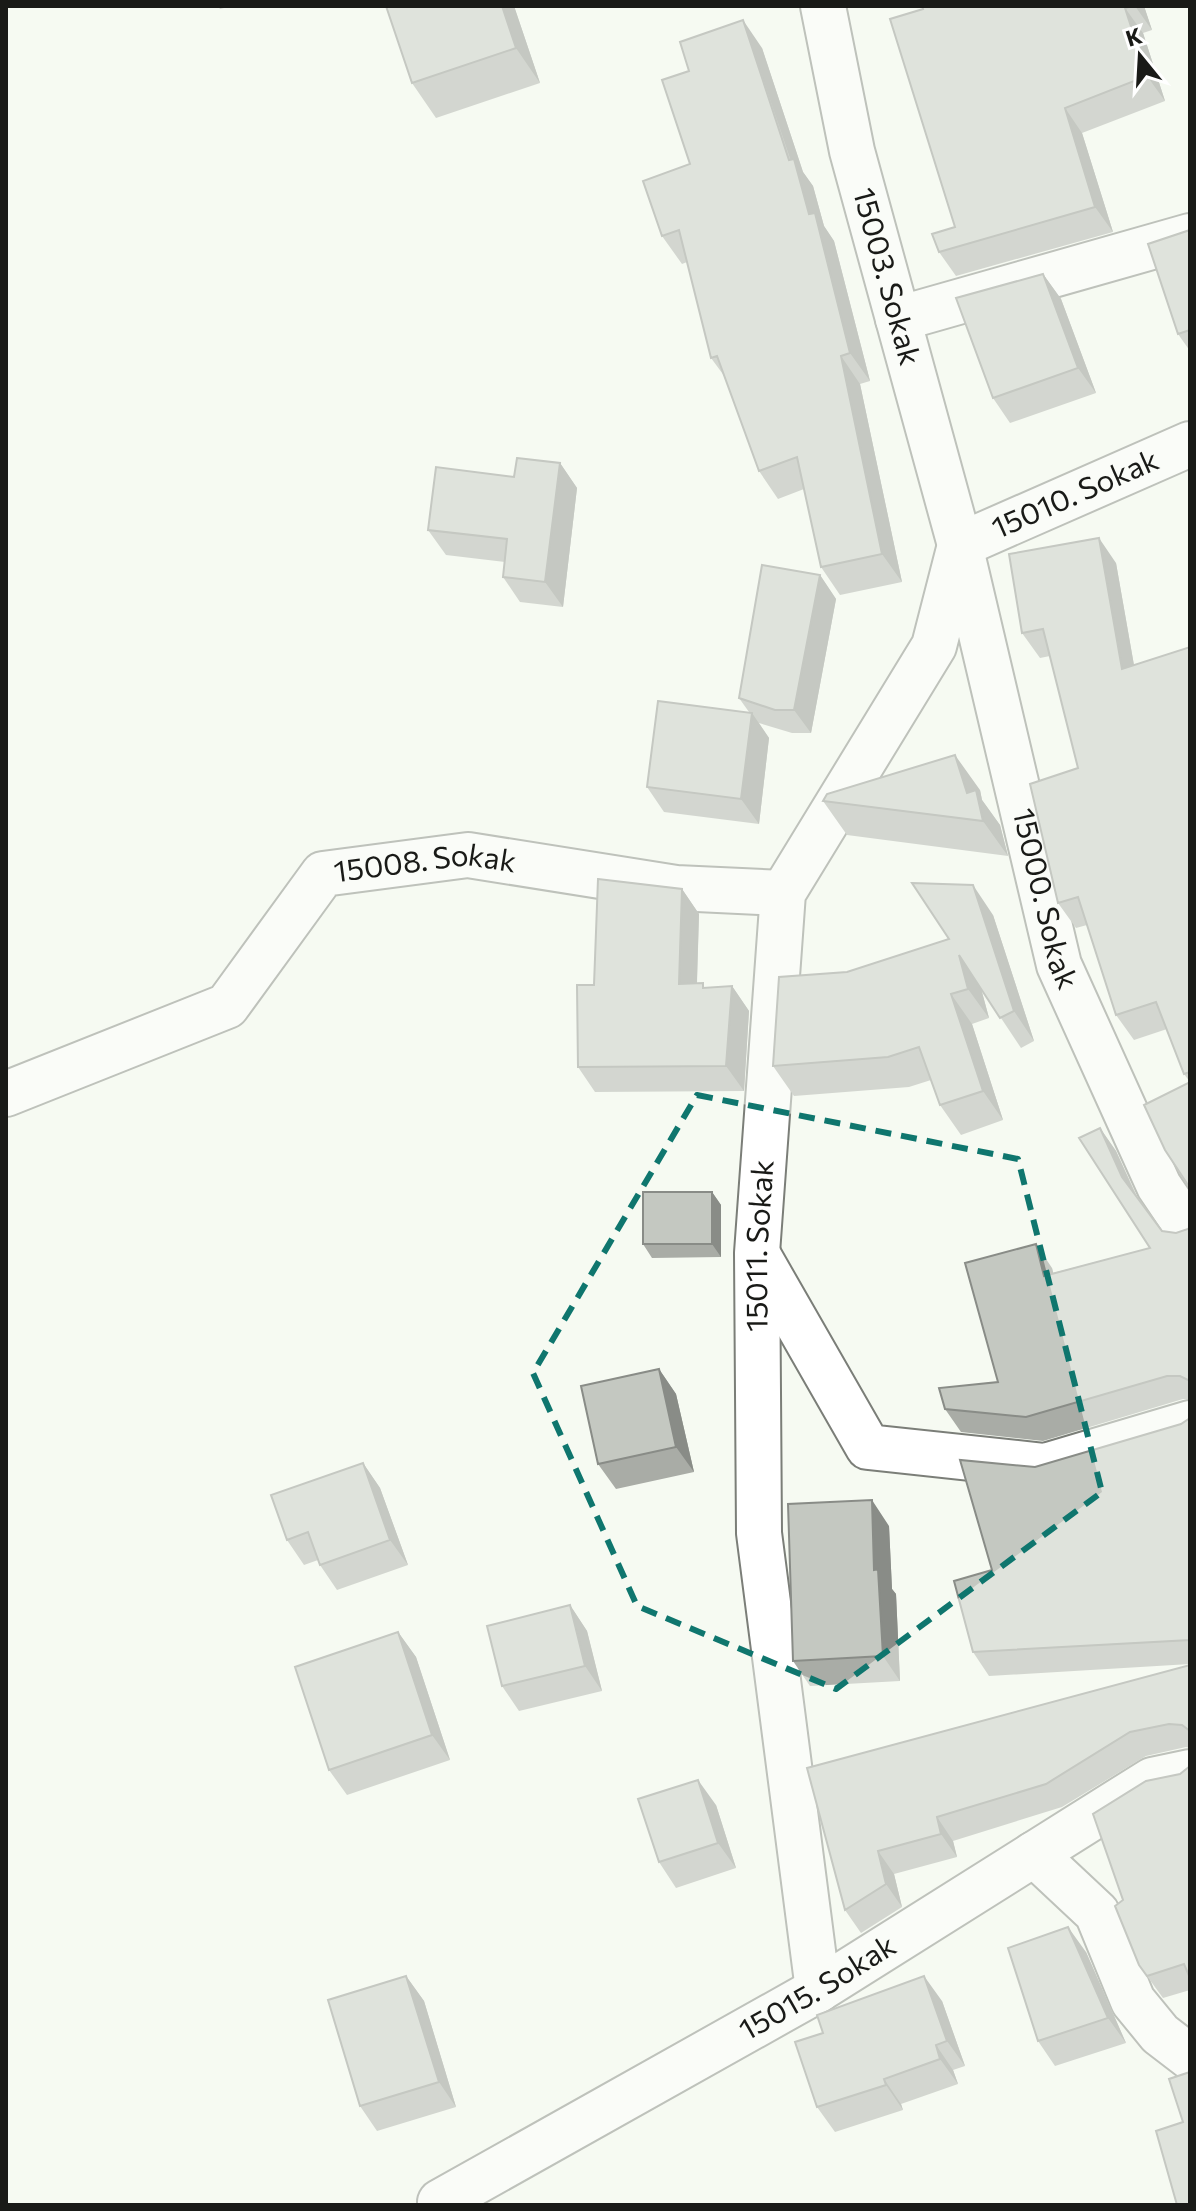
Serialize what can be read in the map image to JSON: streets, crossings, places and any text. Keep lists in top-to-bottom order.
{
  "streets": {
    "street": [
      "15003. Sokak",
      "15010. Sokak",
      "15008. Sokak",
      "15000. Sokak",
      "15011. Sokak",
      "15015. Sokak"
    ]
  },
  "crossings": [
    ["15003. Sokak", "15010. Sokak"],
    ["15003. Sokak", "15000. Sokak"],
    ["15003. Sokak", "15011. Sokak"],
    ["15010. Sokak", "15000. Sokak"],
    ["15010. Sokak", "15011. Sokak"],
    ["15008. Sokak", "15011. Sokak"],
    ["15000. Sokak", "15011. Sokak"],
    ["15011. Sokak", "15015. Sokak"]
  ],
  "north": "top"
}
